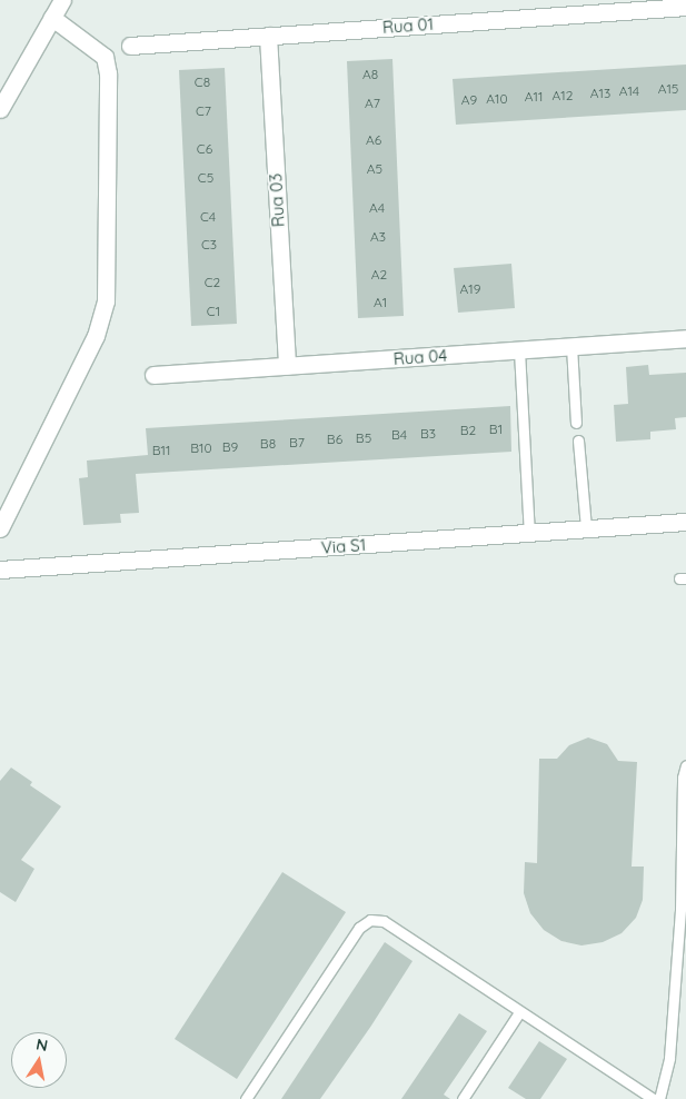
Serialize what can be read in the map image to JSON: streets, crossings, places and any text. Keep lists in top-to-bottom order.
{
  "streets": {
    "street": [
      "Rua 01",
      "Rua 03",
      "Rua 04",
      "Via S1"
    ]
  },
  "crossings": [
    ["Rua 01", "Rua 03"],
    ["Rua 03", "Rua 04"]
  ],
  "house_numbers": [
    "A8",
    "C8",
    "A15",
    "A14",
    "A13",
    "A12",
    "A11",
    "A10",
    "A9",
    "A7",
    "C7",
    "A6",
    "C6",
    "A5",
    "C5",
    "A4",
    "C4",
    "A3",
    "C3",
    "A2",
    "C2",
    "A19",
    "A1",
    "C1",
    "B1",
    "B2",
    "B3",
    "B4",
    "B5",
    "B6",
    "B7",
    "B8",
    "B9",
    "B10",
    "B11"
  ],
  "north": "top"
}
